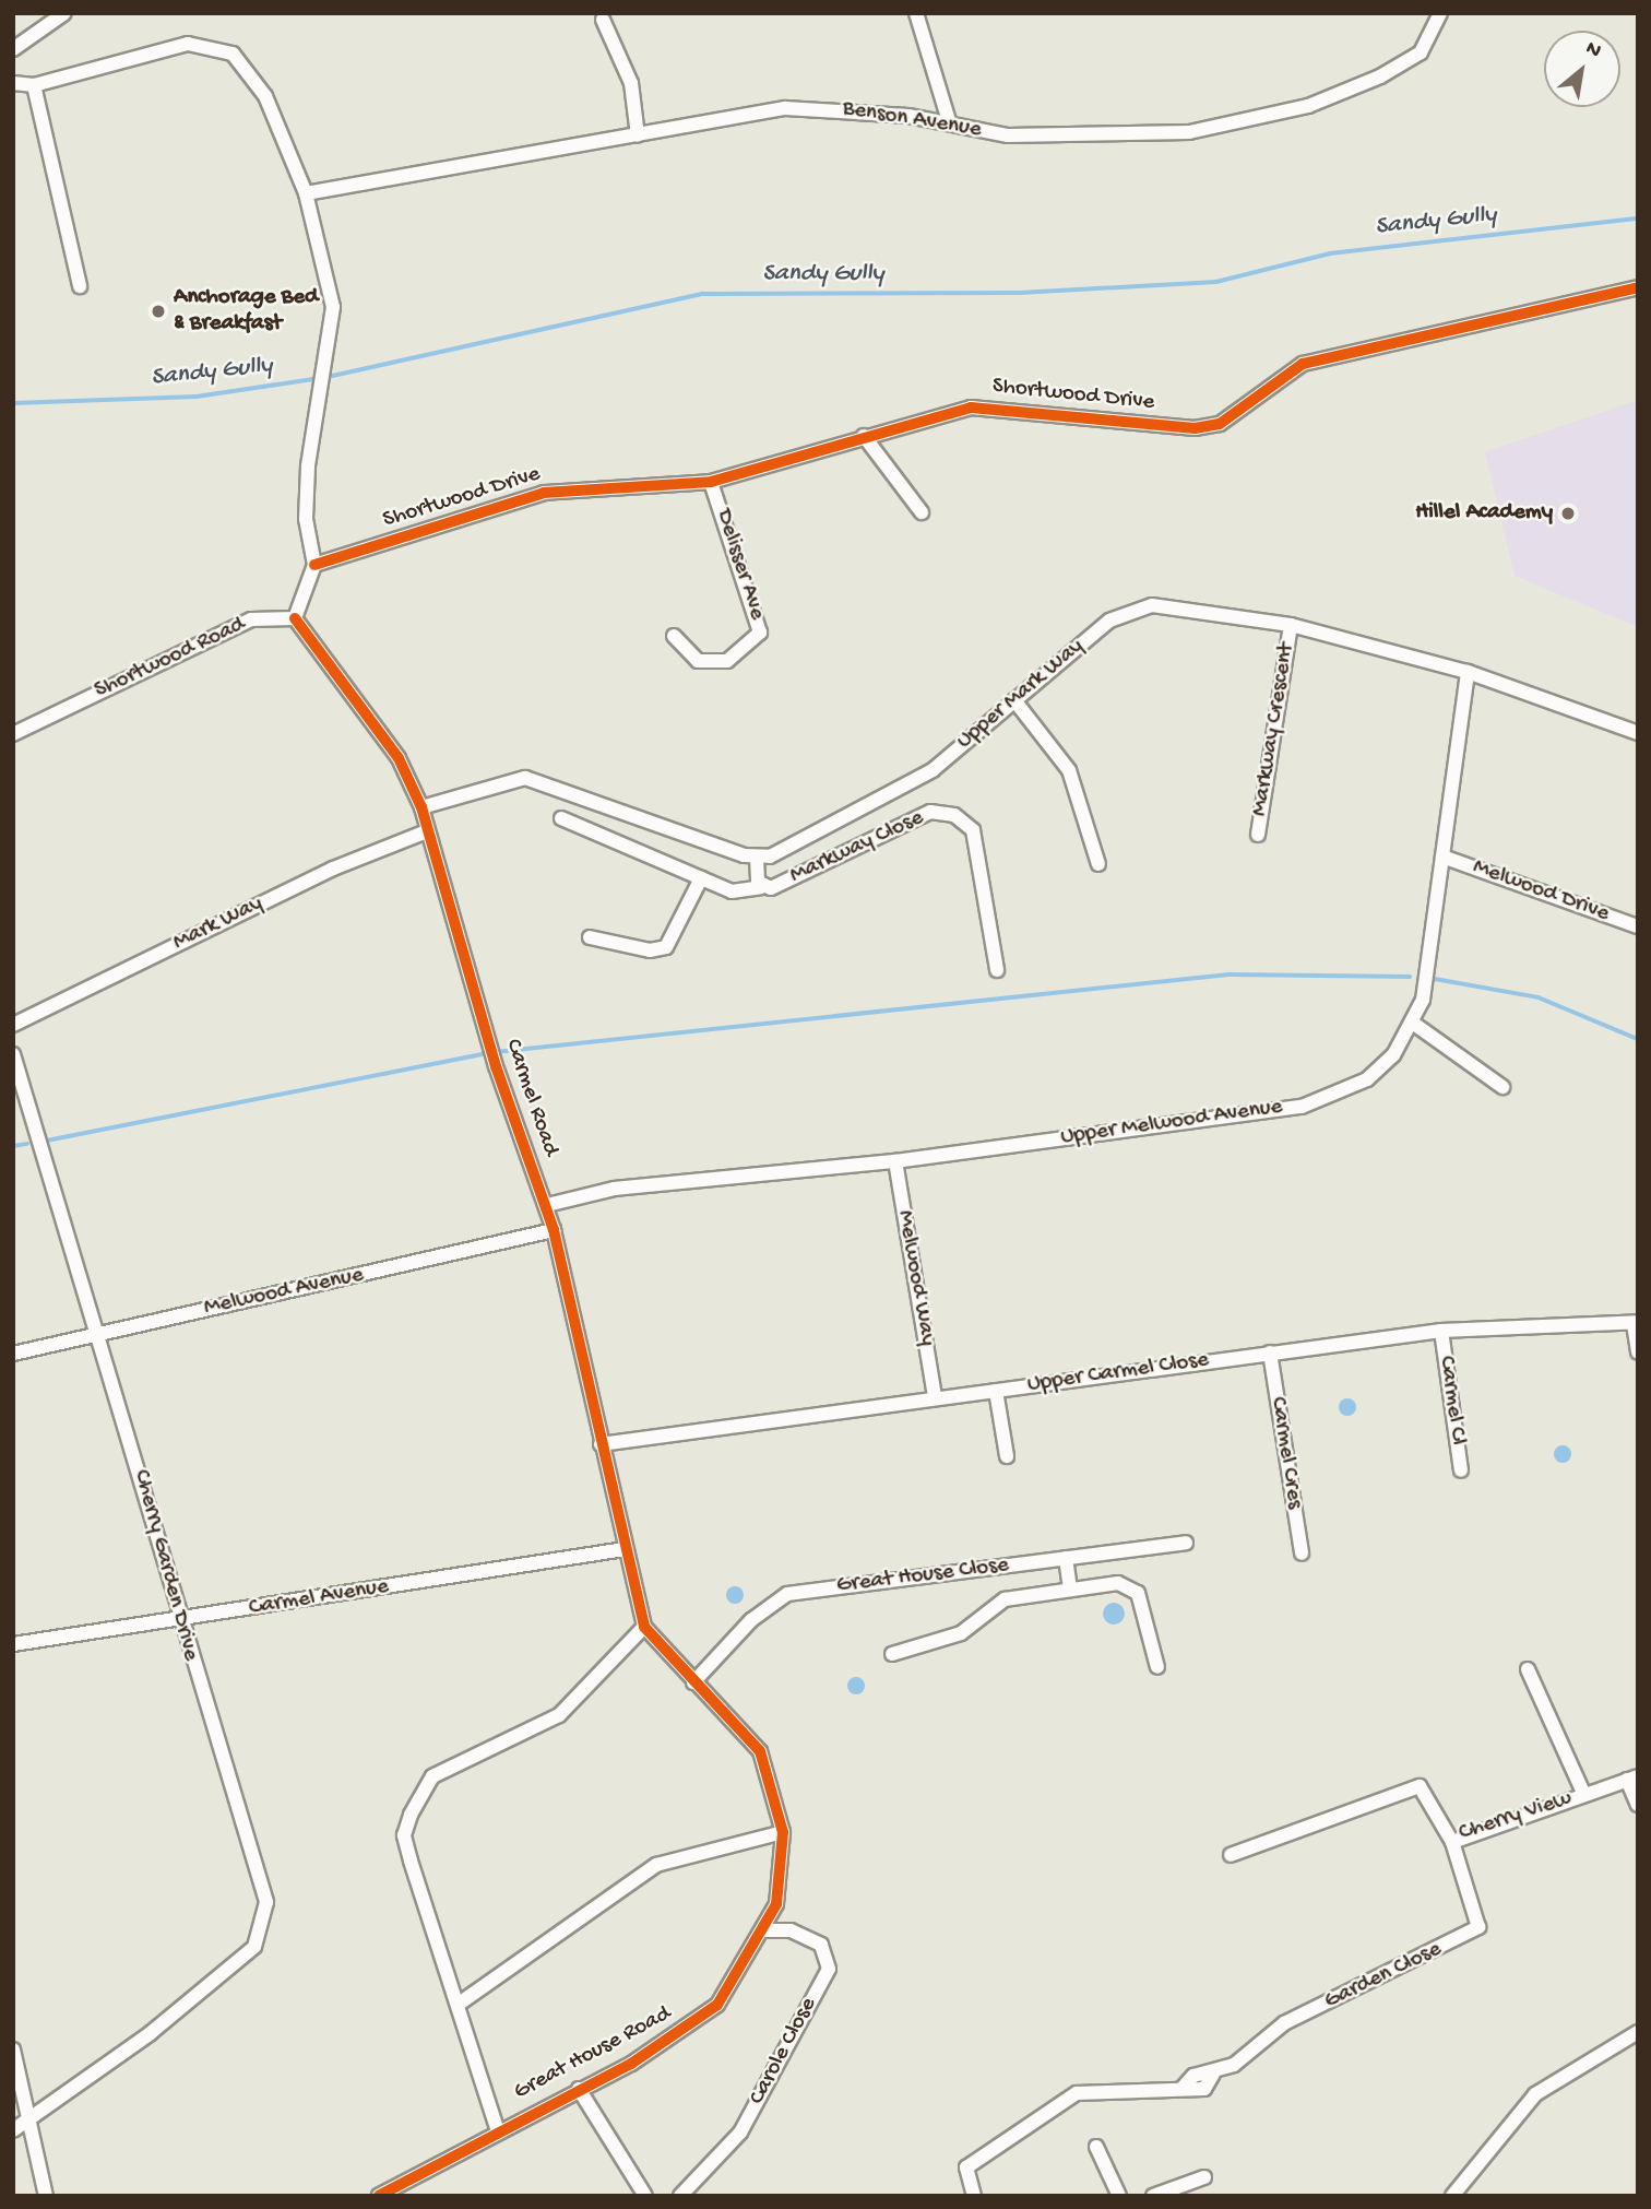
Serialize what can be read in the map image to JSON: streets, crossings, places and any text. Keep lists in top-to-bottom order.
{
  "streets": {
    "street": [
      "Benson Avenue",
      "Shortwood Drive",
      "Delisser Ave",
      "Shortwood Road",
      "Upper Mark Way",
      "Markway Crescent",
      "Markway Close",
      "Melwood Drive",
      "Mark Way",
      "Carmel Road",
      "Upper Melwood Avenue",
      "Melwood Way",
      "Melwood Avenue",
      "Upper Carmel Close",
      "Carmel Cl",
      "Carmel Cres",
      "Cherry Garden Drive",
      "Great House Close",
      "Carmel Avenue",
      "Cherry View",
      "Garden Close",
      "Carole Close",
      "Great House Road"
    ]
  },
  "crossings": [
    ["Shortwood Drive", "Delisser Ave"],
    ["Shortwood Road", "Carmel Road"],
    ["Upper Mark Way", "Markway Crescent"],
    ["Upper Mark Way", "Markway Close"],
    ["Mark Way", "Carmel Road"],
    ["Carmel Road", "Upper Melwood Avenue"],
    ["Carmel Road", "Melwood Avenue"],
    ["Carmel Road", "Upper Carmel Close"],
    ["Carmel Road", "Carmel Avenue"],
    ["Carmel Road", "Great House Road"],
    ["Upper Melwood Avenue", "Melwood Way"],
    ["Melwood Way", "Upper Carmel Close"],
    ["Melwood Avenue", "Cherry Garden Drive"],
    ["Upper Carmel Close", "Carmel Cl"],
    ["Upper Carmel Close", "Carmel Cres"],
    ["Cherry Garden Drive", "Carmel Avenue"],
    ["Great House Close", "Great House Road"],
    ["Cherry View", "Garden Close"],
    ["Carole Close", "Great House Road"]
  ],
  "water": ["Sandy Gully"],
  "places": ["Anchorage Bed & Breakfast", "Hillel Academy"],
  "north": "top right"
}
